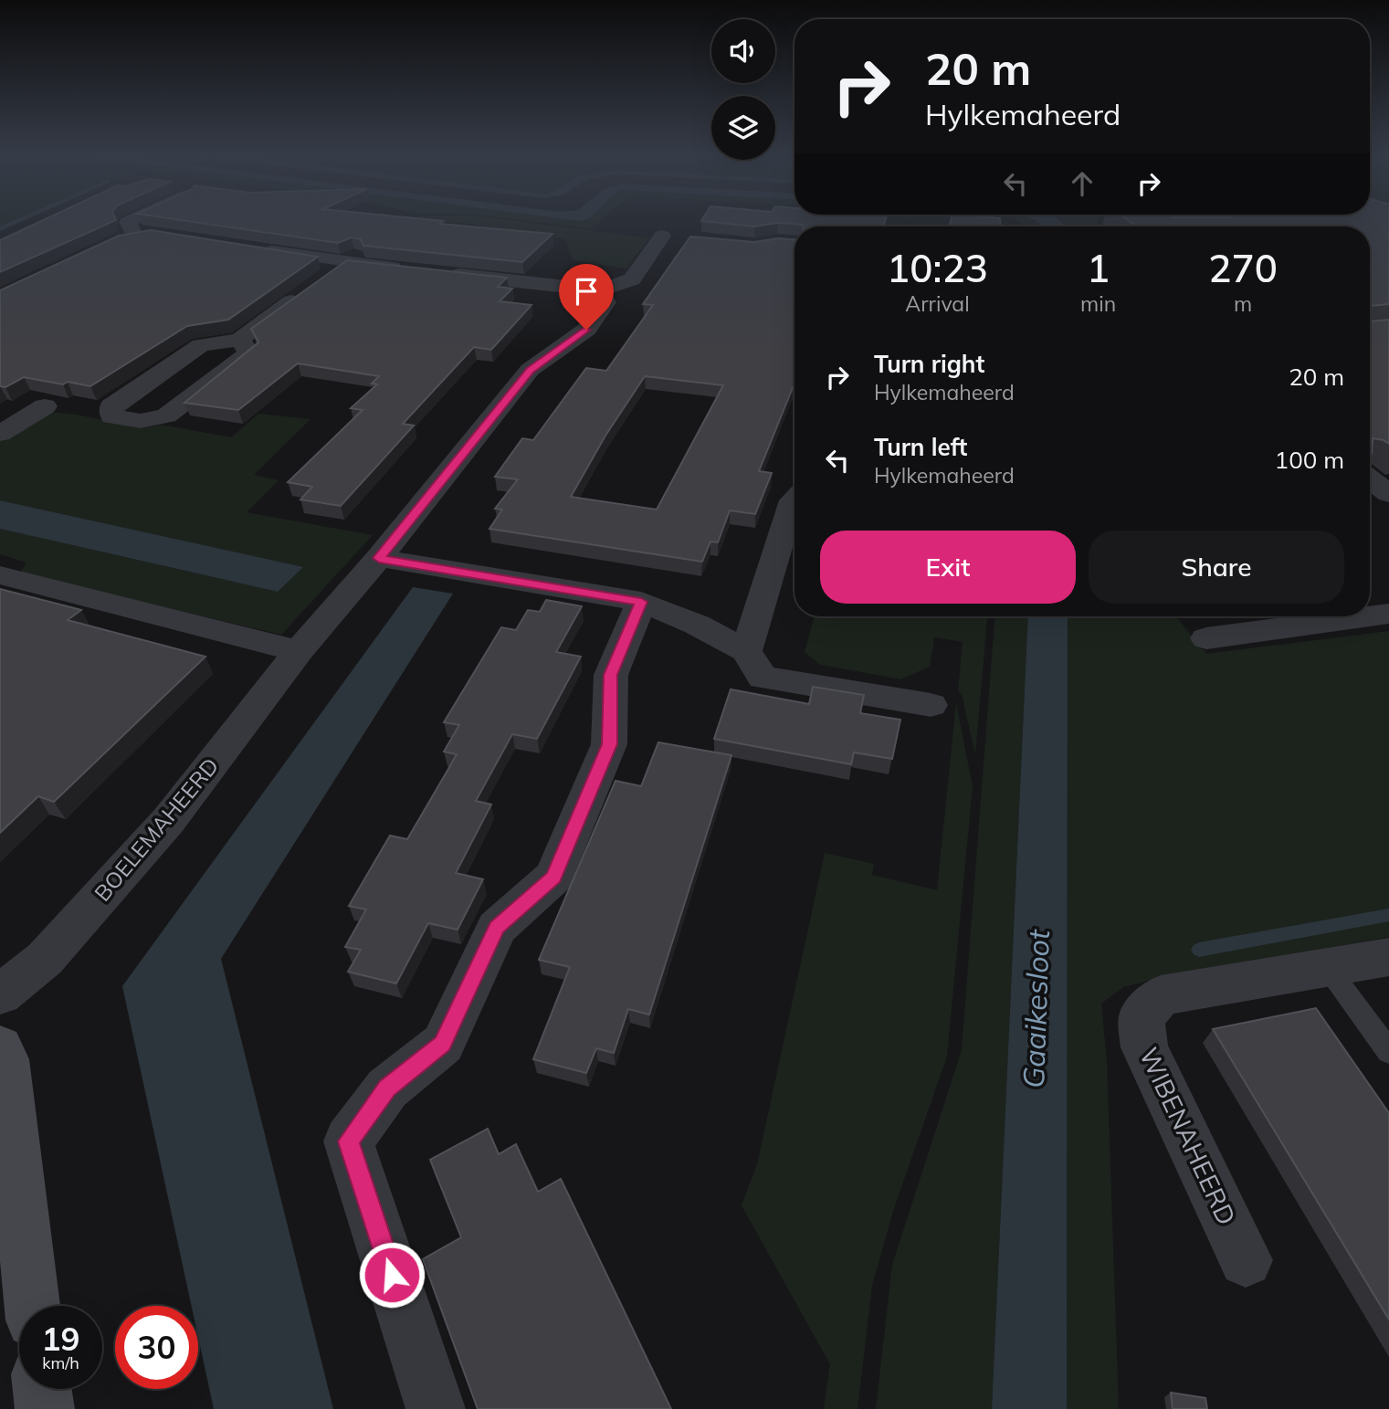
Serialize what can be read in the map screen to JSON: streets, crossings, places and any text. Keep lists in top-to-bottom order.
{
  "streets": {
    "street": ["BOELEMAHEERD", "WIBENAHEERD"]
  },
  "water": ["Gaaikesloot"],
  "page": {
    "turn": ["20 m", "Hylkemaheerd"],
    "eta": [
      "10:23",
      "Arrival",
      "1",
      "min",
      "270",
      "m"
    ],
    "list": [
      {
        "name": "Turn right",
        "note": "Hylkemaheerd",
        "value": "20 m"
      },
      {
        "name": "Turn left",
        "note": "Hylkemaheerd",
        "value": "100 m"
      }
    ],
    "buttons": ["Exit", "Share"],
    "speed": "19 km/h",
    "limit": "30"
  }
}
